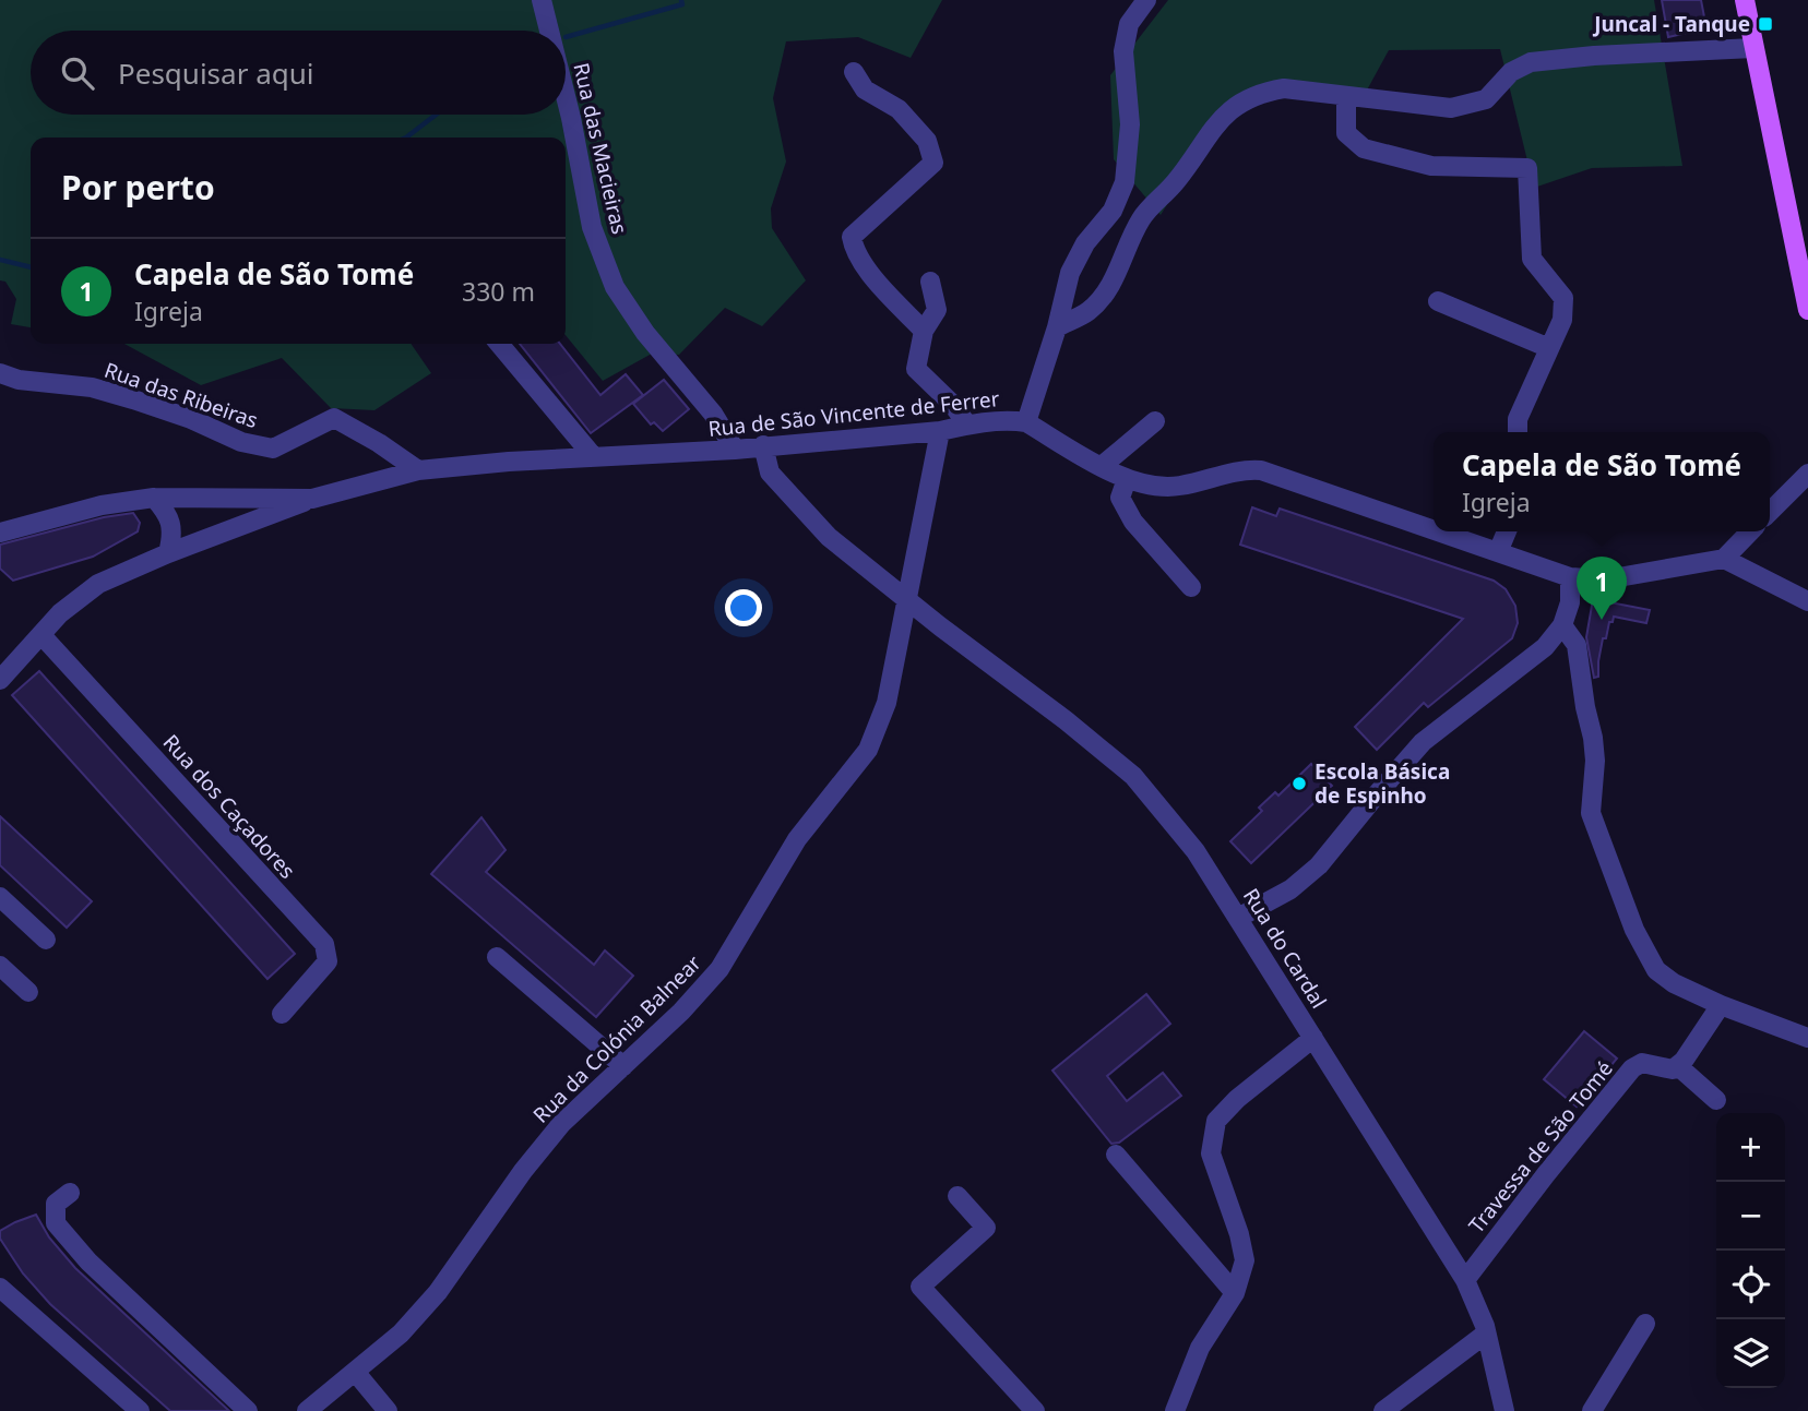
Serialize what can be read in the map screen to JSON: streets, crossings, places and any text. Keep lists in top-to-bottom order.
{
  "streets": {
    "street": [
      "Rua das Macieiras",
      "Rua das Ribeiras",
      "Rua de São Vincente de Ferrer",
      "Rua dos Caçadores",
      "Rua do Cardal",
      "Rua da Colónia Balnear",
      "Travessa de São Tomé"
    ]
  },
  "crossings": [
    ["Rua das Macieiras", "Rua de São Vincente de Ferrer"],
    ["Rua das Ribeiras", "Rua de São Vincente de Ferrer"],
    ["Rua de São Vincente de Ferrer", "Rua do Cardal"],
    ["Rua de São Vincente de Ferrer", "Rua da Colónia Balnear"],
    ["Rua do Cardal", "Rua da Colónia Balnear"],
    ["Rua do Cardal", "Travessa de São Tomé"]
  ],
  "places": {
    "transit": ["Juncal - Tanque"],
    "other": ["Escola Básica de Espinho"]
  },
  "page": {
    "search": "Pesquisar aqui",
    "heading": "Por perto",
    "list": [
      {
        "mark": "1",
        "name": "Capela de São Tomé",
        "note": "Igreja",
        "value": "330 m"
      }
    ],
    "popup": ["Capela de São Tomé", "Igreja"],
    "pins": "1",
    "map_buttons": ["+", "−"]
  }
}
